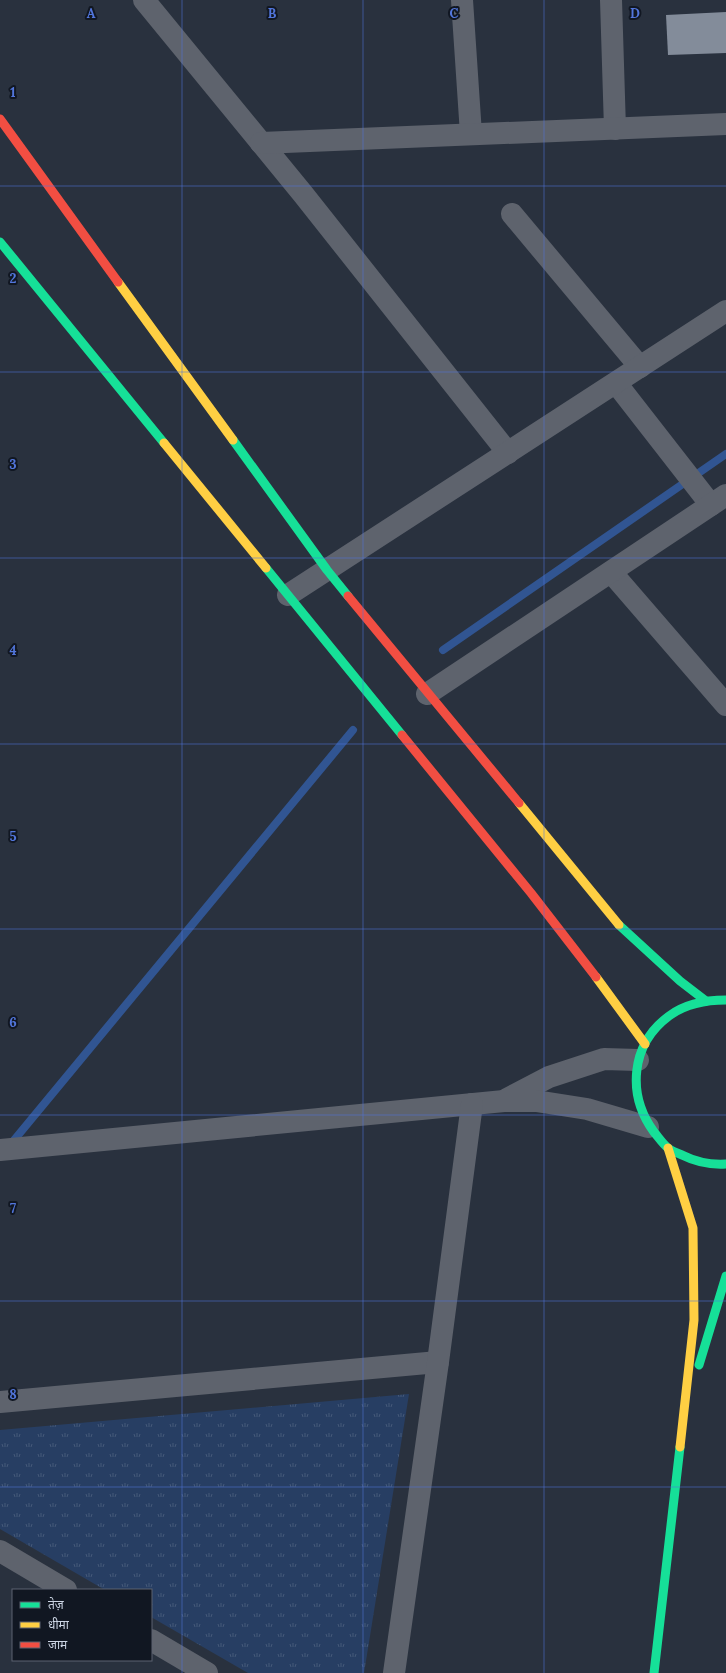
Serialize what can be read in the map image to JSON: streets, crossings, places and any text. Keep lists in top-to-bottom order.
{
  "legend": ["तेज़", "धीमा", "जाम"],
  "grid": {
    "columns": [
      "A",
      "B",
      "C",
      "D"
    ],
    "rows": [
      "1",
      "2",
      "3",
      "4",
      "5",
      "6",
      "7",
      "8"
    ]
  }
}
